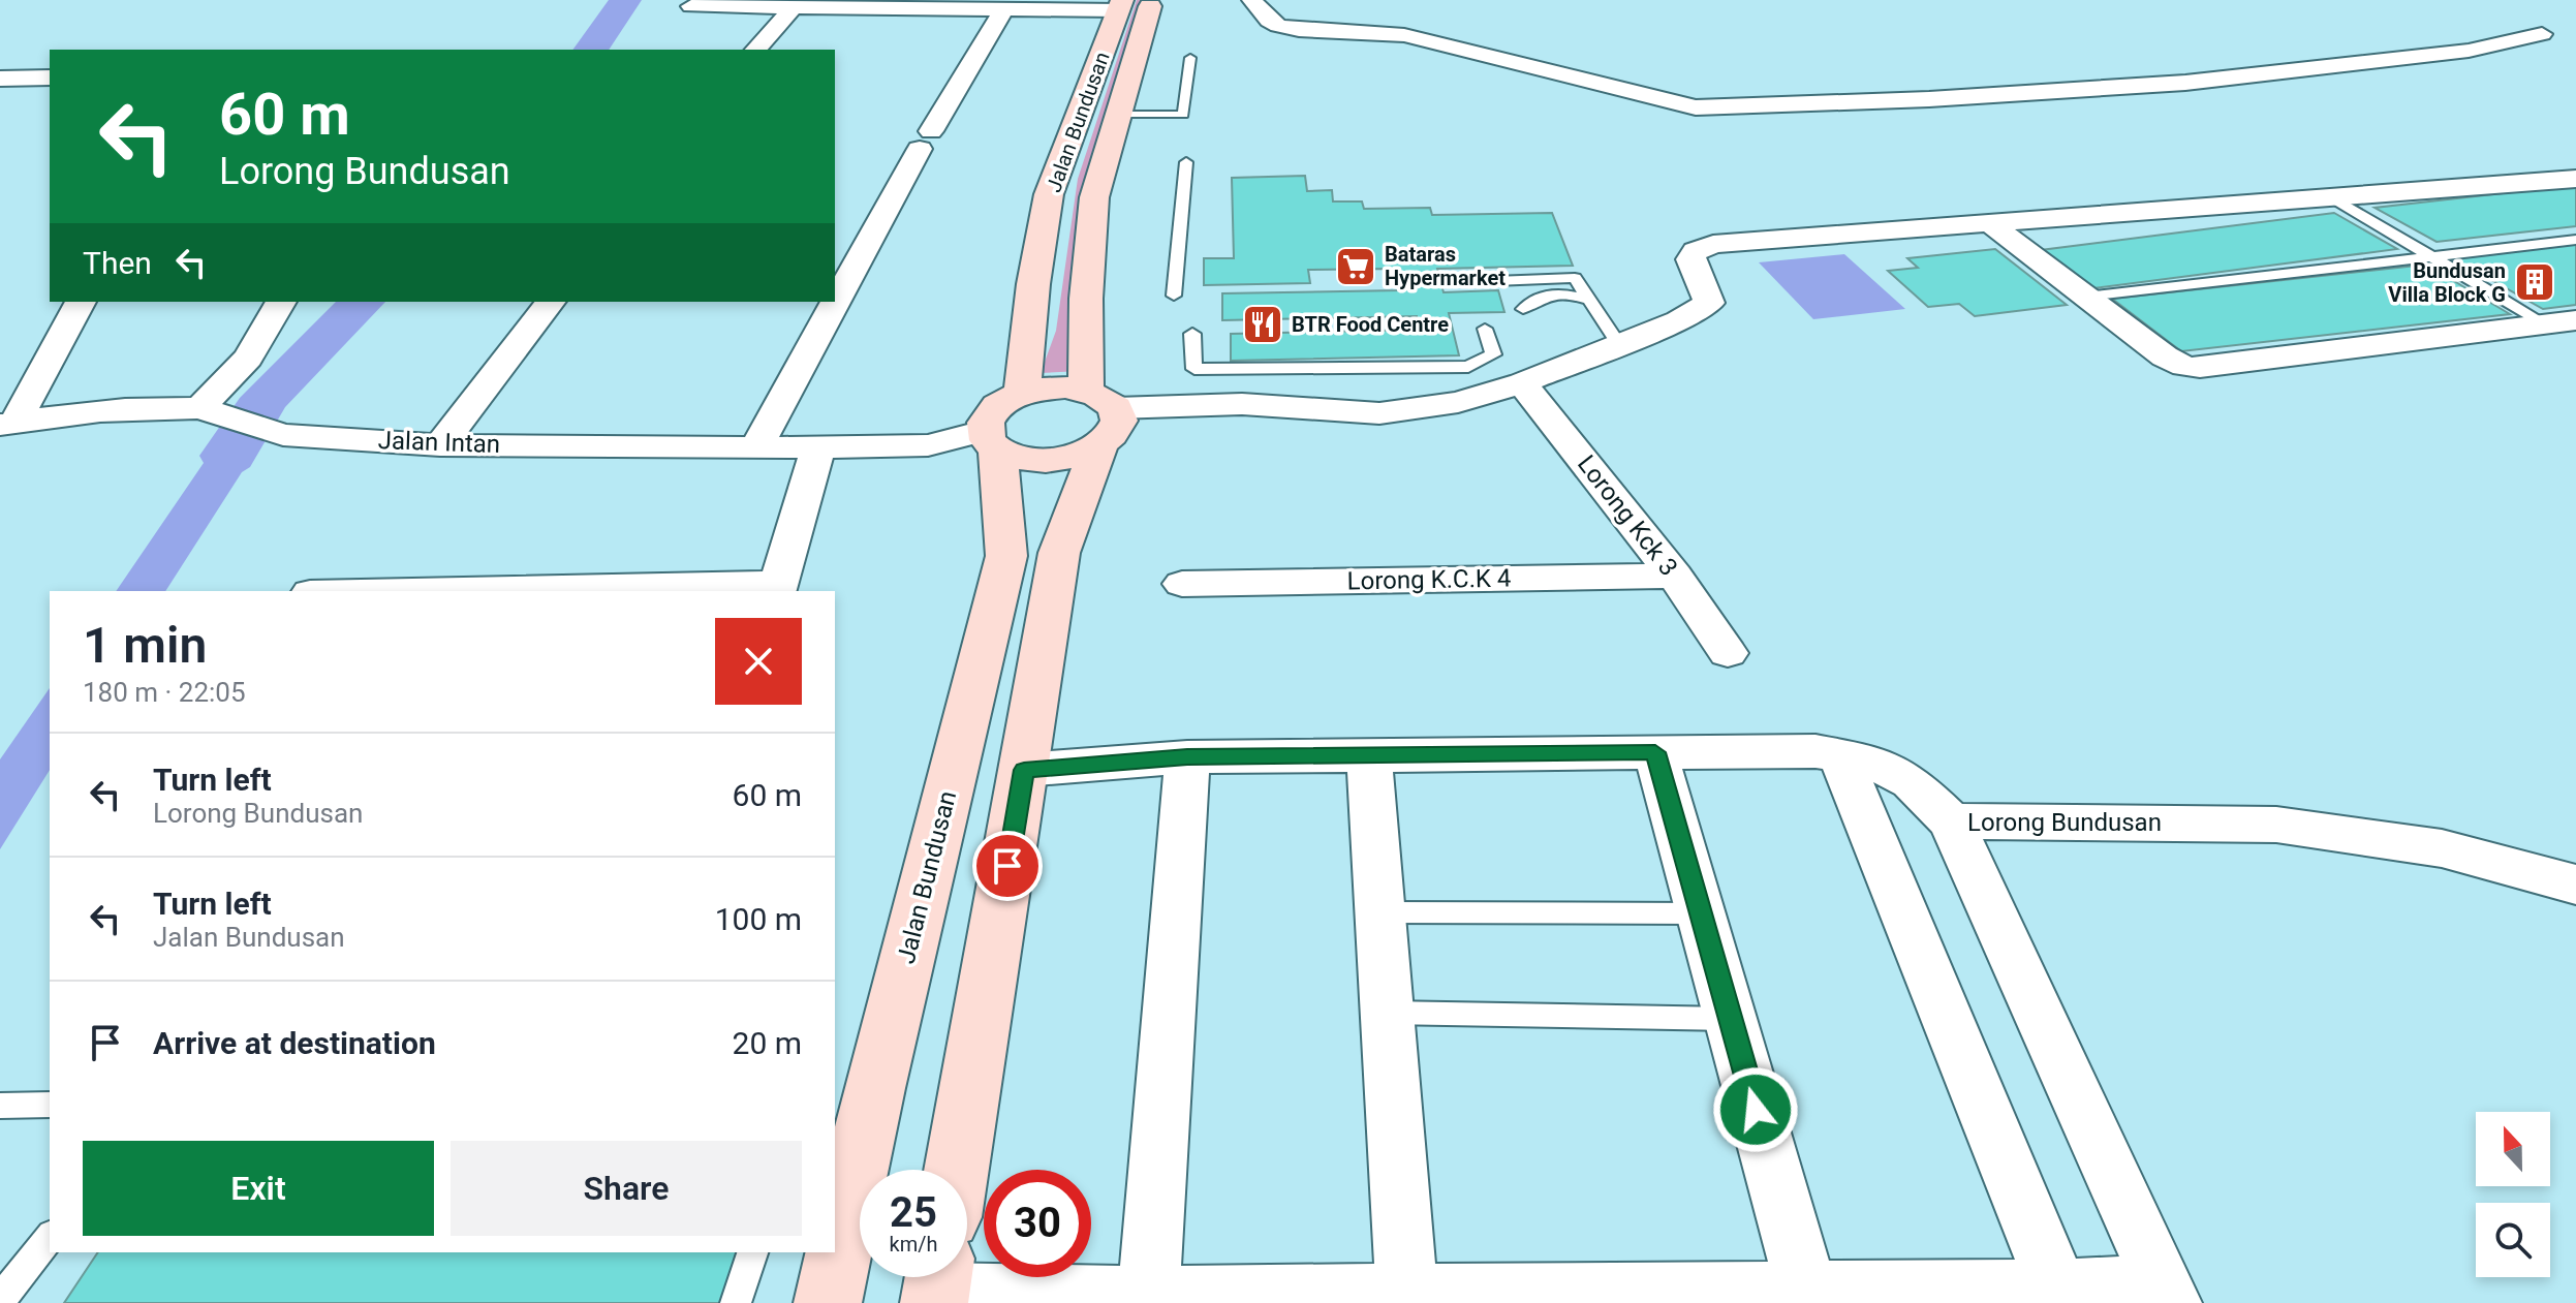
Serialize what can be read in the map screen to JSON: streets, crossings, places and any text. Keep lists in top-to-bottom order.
{
  "streets": {
    "main road": ["Jalan Bundusan"],
    "street": [
      "Jalan Intan",
      "Lorong Kck 3",
      "Lorong K.C.K 4",
      "Lorong Bundusan"
    ]
  },
  "crossings": [
    ["Jalan Bundusan", "Jalan Intan"],
    ["Jalan Bundusan", "Lorong Bundusan"],
    ["Lorong Kck 3", "Lorong K.C.K 4"]
  ],
  "places": {
    "supermarket": ["Bataras Hypermarket"],
    "building": ["Bundusan Villa Block G"],
    "restaurant": ["BTR Food Centre"]
  },
  "north": "top",
  "page": {
    "turn": ["60 m", "Lorong Bundusan"],
    "then": "Then",
    "heading": ["1 min", "180 m · 22:05"],
    "list": [
      {
        "name": "Turn left",
        "note": "Lorong Bundusan",
        "value": "60 m"
      },
      {
        "name": "Turn left",
        "note": "Jalan Bundusan",
        "value": "100 m"
      },
      {
        "name": "Arrive at destination",
        "value": "20 m"
      }
    ],
    "buttons": ["Exit", "Share"],
    "speed": "25 km/h",
    "limit": "30"
  }
}
